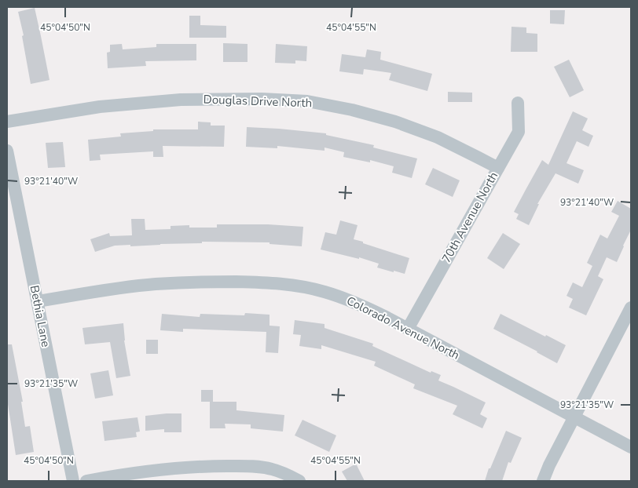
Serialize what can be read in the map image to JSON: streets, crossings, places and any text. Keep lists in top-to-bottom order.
{
  "streets": {
    "street": [
      "Douglas Drive North",
      "70th Avenue North",
      "Bethia Lane",
      "Colorado Avenue North"
    ]
  },
  "crossings": [
    ["Douglas Drive North", "70th Avenue North"],
    ["70th Avenue North", "Colorado Avenue North"],
    ["Bethia Lane", "Colorado Avenue North"]
  ],
  "coordinates": [
    "45°04'50\"N",
    "45°04'55\"N",
    "93°21'40\"W",
    "93°21'35\"W"
  ]
}
